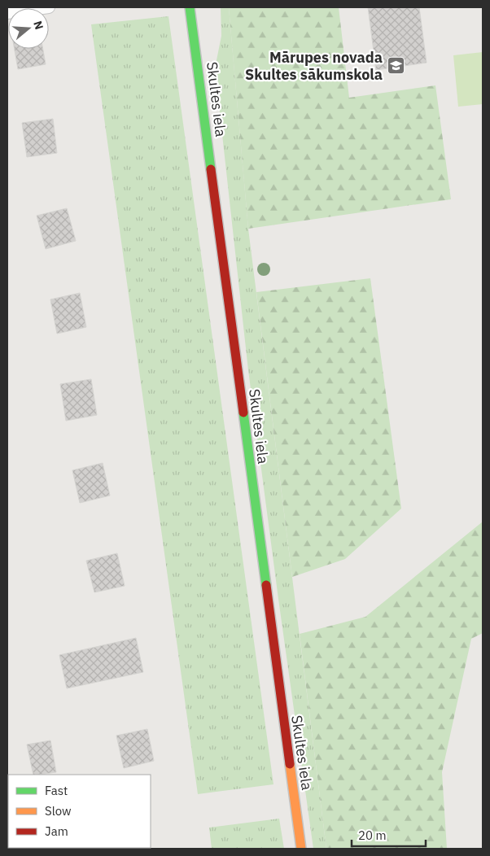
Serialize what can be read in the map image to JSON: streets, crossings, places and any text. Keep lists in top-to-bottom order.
{
  "streets": {
    "main road": ["Skultes iela"]
  },
  "places": {
    "school or university": ["Mārupes novada Skultes sākumskola"]
  },
  "legend": ["Fast", "Slow", "Jam"],
  "scale_bar": "20 m",
  "north": "right"
}
